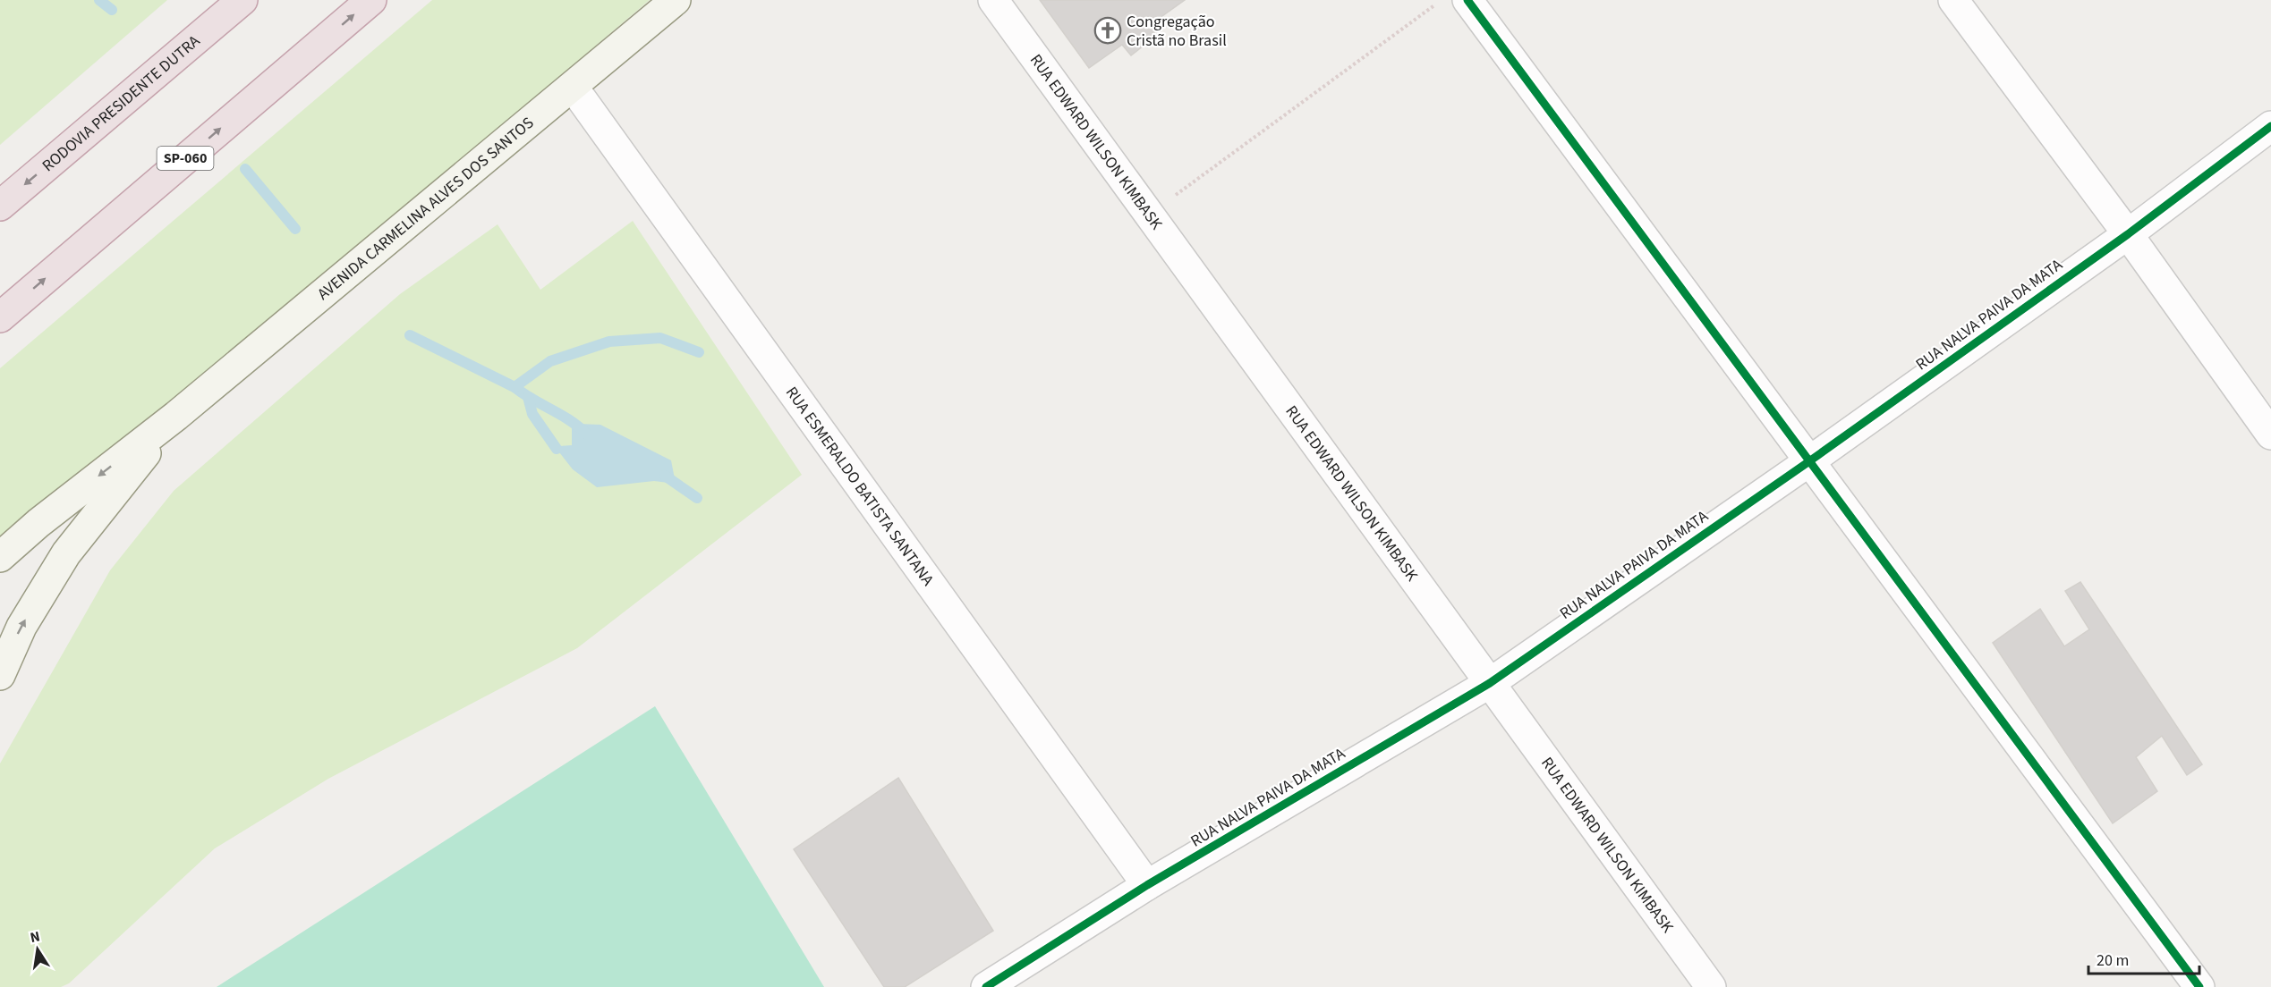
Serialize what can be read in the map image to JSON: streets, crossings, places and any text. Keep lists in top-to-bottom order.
{
  "streets": {
    "highway": ["RODOVIA PRESIDENTE DUTRA", "SP-060"],
    "street": [
      "RUA EDWARD WILSON KIMBASK",
      "AVENIDA CARMELINA ALVES DOS SANTOS",
      "RUA NALVA PAIVA DA MATA",
      "RUA ESMERALDO BATISTA SANTANA"
    ]
  },
  "crossings": [
    ["RUA EDWARD WILSON KIMBASK", "RUA NALVA PAIVA DA MATA"],
    ["AVENIDA CARMELINA ALVES DOS SANTOS", "RUA ESMERALDO BATISTA SANTANA"],
    ["RUA NALVA PAIVA DA MATA", "RUA ESMERALDO BATISTA SANTANA"]
  ],
  "places": {
    "church": ["Congregação Cristã no Brasil"]
  },
  "scale_bar": "20 m",
  "north": "top"
}
